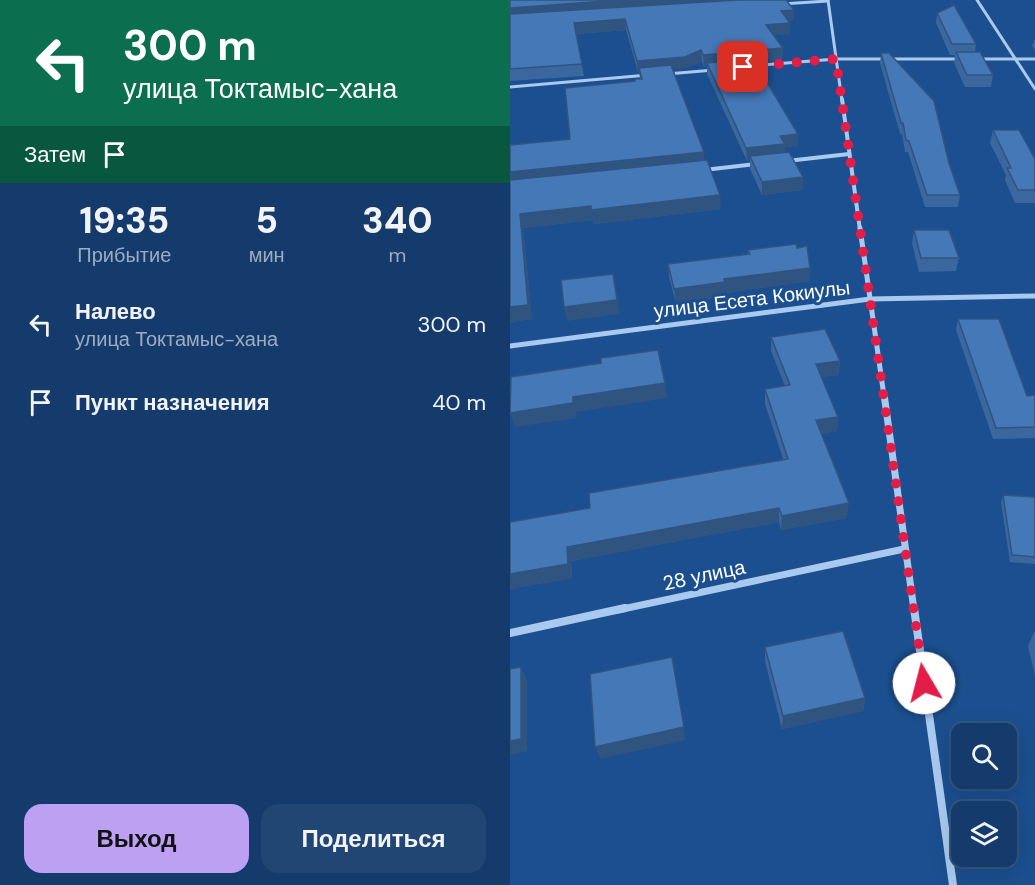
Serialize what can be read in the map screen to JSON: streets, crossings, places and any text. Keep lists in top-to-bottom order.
{
  "streets": {
    "street": ["улица Есета Кокиулы", "28 улица"]
  },
  "page": {
    "turn": ["300 m", "улица Токтамыс-хана"],
    "then": "Затем",
    "eta": [
      "19:35",
      "Прибытие",
      "5",
      "мин",
      "340",
      "m"
    ],
    "list": [
      {
        "name": "Налево",
        "note": "улица Токтамыс-хана",
        "value": "300 m"
      },
      {
        "name": "Пункт назначения",
        "value": "40 m"
      }
    ],
    "buttons": ["Выход", "Поделиться"]
  }
}
